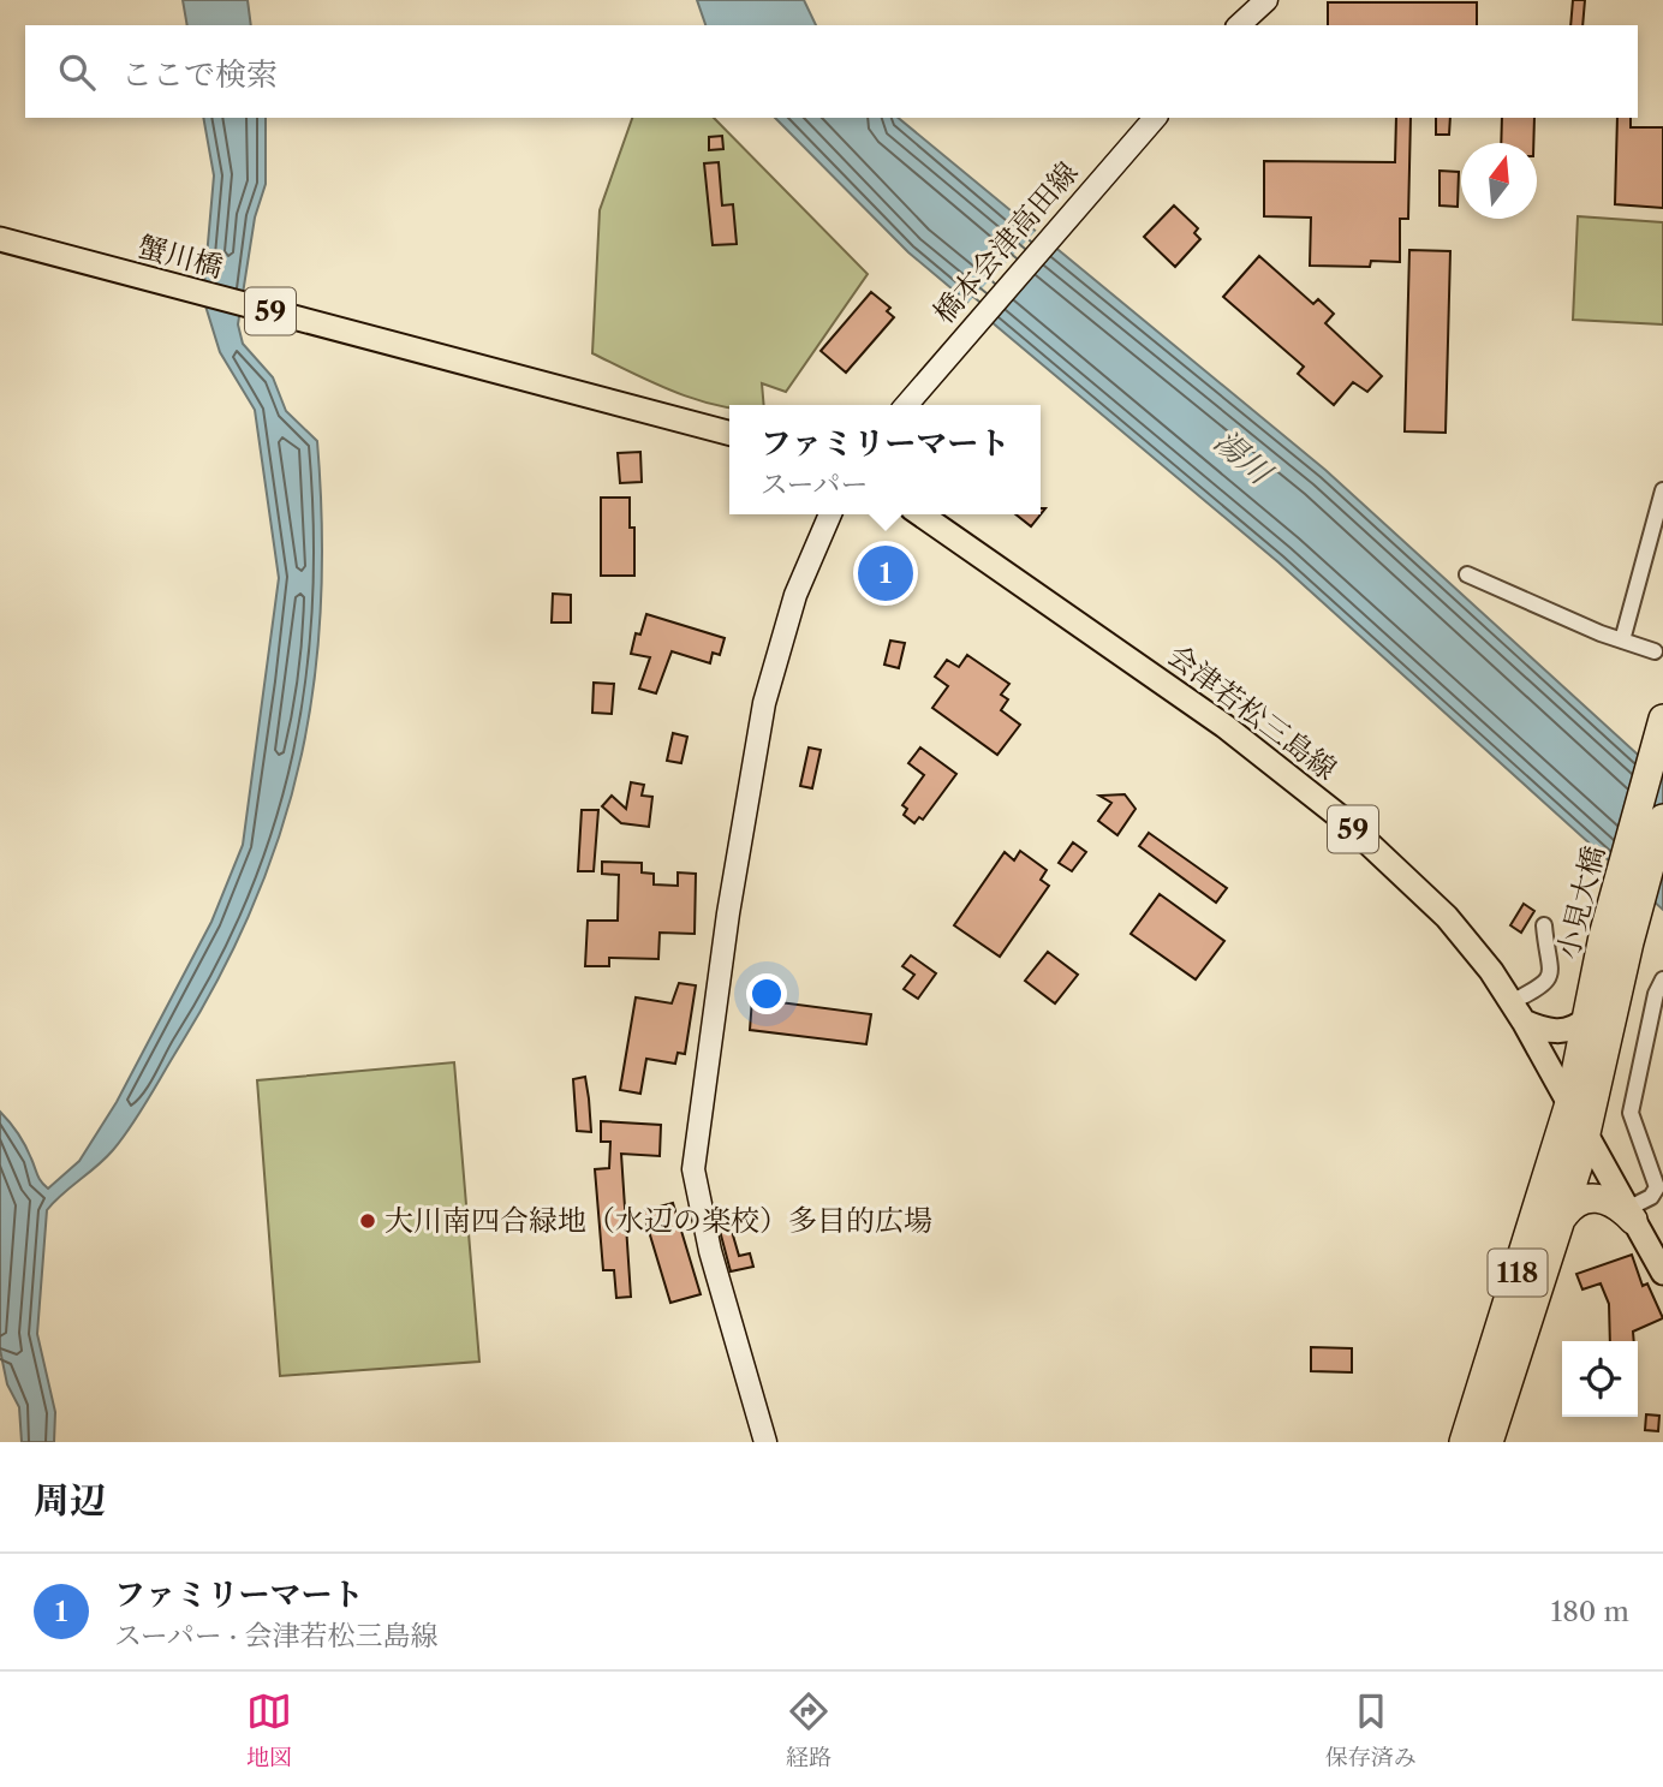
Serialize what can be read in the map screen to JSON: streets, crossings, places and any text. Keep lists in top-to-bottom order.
{
  "streets": {
    "highway": ["小見大橋", "118"],
    "main road": ["蟹川橋", "59", "会津若松三島線"],
    "street": ["橋本会津高田線"]
  },
  "crossings": [
    ["会津若松三島線", "小見大橋"],
    ["会津若松三島線", "118"],
    ["小見大橋", "118"]
  ],
  "water": ["湯川"],
  "places": ["大川南四合緑地（水辺の楽校）多目的広場"],
  "north": "top",
  "page": {
    "search": "ここで検索",
    "popup": ["ファミリーマート", "スーパー"],
    "pins": "1",
    "heading": "周辺",
    "list": [
      {
        "mark": "1",
        "name": "ファミリーマート",
        "note": "スーパー · 会津若松三島線",
        "value": "180 m"
      }
    ],
    "nav": ["地図", "経路", "保存済み"]
  }
}
